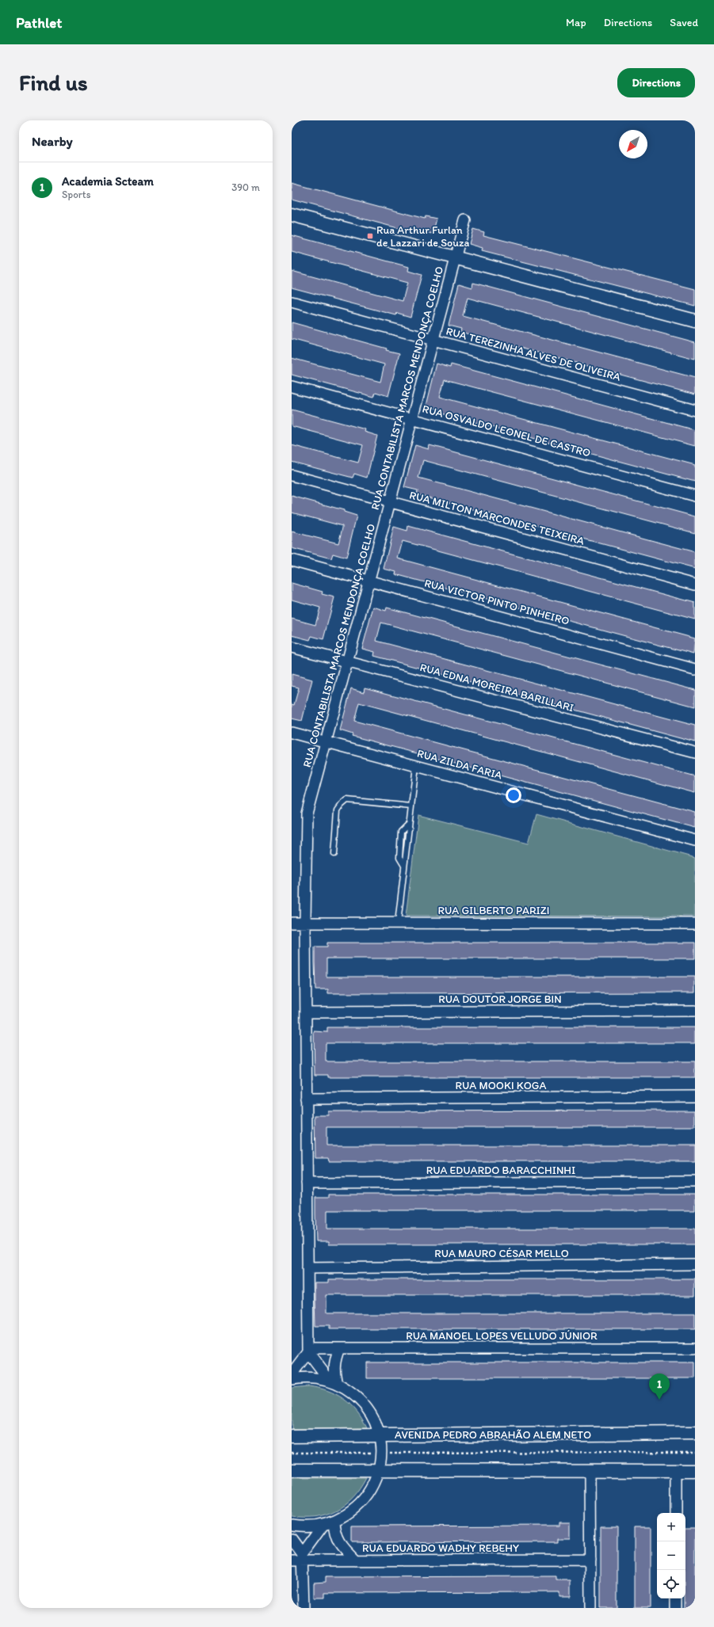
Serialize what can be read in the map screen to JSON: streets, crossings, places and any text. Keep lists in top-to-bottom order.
{
  "streets": {
    "street": [
      "RUA TEREZINHA ALVES DE OLIVEIRA",
      "RUA CONTABILISTA MARCOS MENDONÇA COELHO",
      "RUA OSVALDO LEONEL DE CASTRO",
      "RUA MILTON MARCONDES TEIXEIRA",
      "RUA VICTOR PINTO PINHEIRO",
      "RUA EDNA MOREIRA BARILLARI",
      "RUA ZILDA FARIA",
      "RUA GILBERTO PARIZI",
      "RUA DOUTOR JORGE BIN",
      "RUA MOOKI KOGA",
      "RUA EDUARDO BARACCHINHI",
      "RUA MAURO CÉSAR MELLO",
      "RUA MANOEL LOPES VELLUDO JÚNIOR",
      "AVENIDA PEDRO ABRAHÃO ALEM NETO",
      "RUA EDUARDO WADHY REBEHY"
    ]
  },
  "crossings": [
    ["RUA TEREZINHA ALVES DE OLIVEIRA", "RUA CONTABILISTA MARCOS MENDONÇA COELHO"],
    ["RUA CONTABILISTA MARCOS MENDONÇA COELHO", "RUA OSVALDO LEONEL DE CASTRO"],
    ["RUA CONTABILISTA MARCOS MENDONÇA COELHO", "RUA MILTON MARCONDES TEIXEIRA"],
    ["RUA CONTABILISTA MARCOS MENDONÇA COELHO", "RUA VICTOR PINTO PINHEIRO"],
    ["RUA CONTABILISTA MARCOS MENDONÇA COELHO", "RUA EDNA MOREIRA BARILLARI"],
    ["RUA CONTABILISTA MARCOS MENDONÇA COELHO", "RUA ZILDA FARIA"],
    ["RUA CONTABILISTA MARCOS MENDONÇA COELHO", "RUA GILBERTO PARIZI"],
    ["RUA CONTABILISTA MARCOS MENDONÇA COELHO", "RUA DOUTOR JORGE BIN"],
    ["RUA CONTABILISTA MARCOS MENDONÇA COELHO", "RUA MOOKI KOGA"],
    ["RUA CONTABILISTA MARCOS MENDONÇA COELHO", "RUA EDUARDO BARACCHINHI"],
    ["RUA CONTABILISTA MARCOS MENDONÇA COELHO", "RUA MAURO CÉSAR MELLO"],
    ["RUA CONTABILISTA MARCOS MENDONÇA COELHO", "RUA MANOEL LOPES VELLUDO JÚNIOR"]
  ],
  "places": {
    "transit": ["Rua Arthur Furlan de Lazzari de Souza"]
  },
  "north": "bottom left",
  "page": {
    "header": "Pathlet",
    "nav": ["Map", "Directions", "Saved"],
    "buttons": "Directions",
    "title": "Find us",
    "heading": "Nearby",
    "list": [
      {
        "mark": "1",
        "name": "Academia Scteam",
        "note": "Sports",
        "value": "390 m"
      }
    ],
    "pins": "1",
    "map_buttons": ["+", "−"]
  }
}
